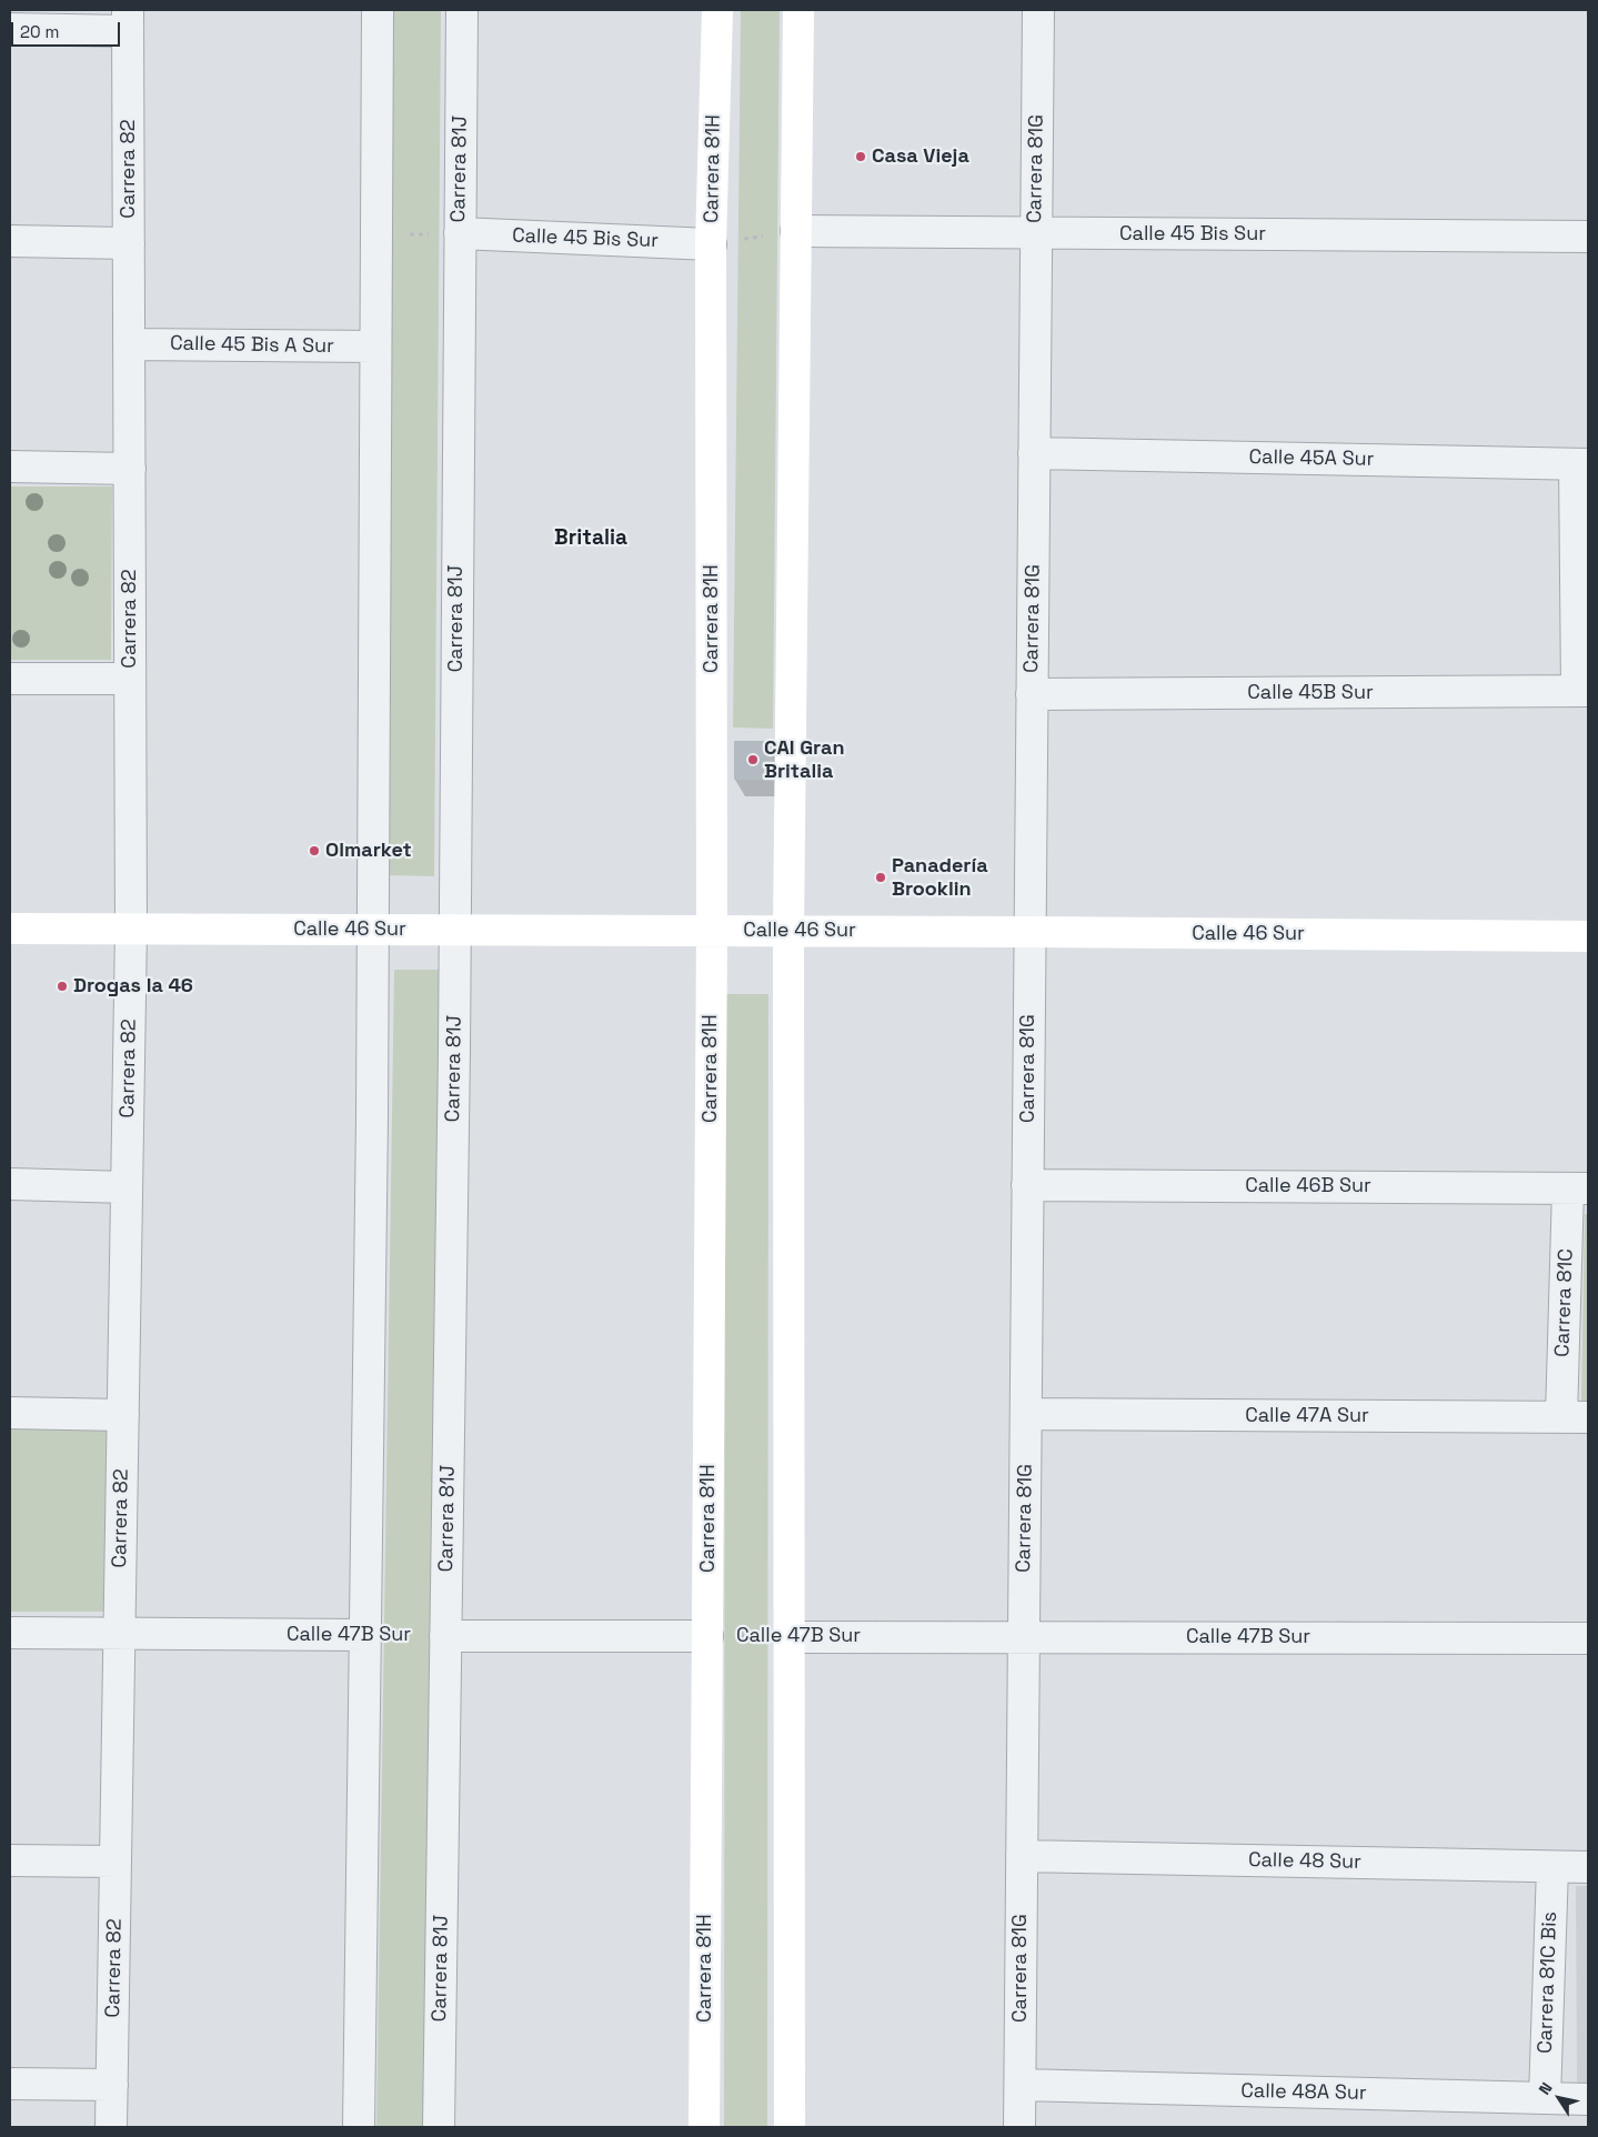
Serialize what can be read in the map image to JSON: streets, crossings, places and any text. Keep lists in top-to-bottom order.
{
  "streets": {
    "street": [
      "Carrera 82",
      "Carrera 81J",
      "Carrera 81H",
      "Carrera 81G",
      "Calle 45 Bis Sur",
      "Calle 45 Bis A Sur",
      "Calle 45A Sur",
      "Calle 45B Sur",
      "Calle 46 Sur",
      "Calle 46B Sur",
      "Carrera 81C",
      "Calle 47A Sur",
      "Calle 47B Sur",
      "Calle 48 Sur",
      "Carrera 81C Bis",
      "Calle 48A Sur"
    ]
  },
  "crossings": [
    ["Carrera 82", "Calle 45 Bis A Sur"],
    ["Carrera 82", "Calle 46 Sur"],
    ["Carrera 82", "Calle 47B Sur"],
    ["Carrera 81J", "Calle 45 Bis Sur"],
    ["Carrera 81J", "Calle 46 Sur"],
    ["Carrera 81J", "Calle 47B Sur"],
    ["Carrera 81H", "Calle 45 Bis Sur"],
    ["Carrera 81H", "Calle 46 Sur"],
    ["Carrera 81H", "Calle 47B Sur"],
    ["Carrera 81G", "Calle 45 Bis Sur"],
    ["Carrera 81G", "Calle 45A Sur"],
    ["Carrera 81G", "Calle 45B Sur"],
    ["Carrera 81G", "Calle 46 Sur"],
    ["Carrera 81G", "Calle 46B Sur"],
    ["Carrera 81G", "Calle 47A Sur"],
    ["Carrera 81G", "Calle 47B Sur"],
    ["Carrera 81G", "Calle 48 Sur"],
    ["Carrera 81G", "Calle 48A Sur"],
    ["Calle 46B Sur", "Carrera 81C"],
    ["Carrera 81C", "Calle 47A Sur"],
    ["Calle 48 Sur", "Carrera 81C Bis"],
    ["Carrera 81C Bis", "Calle 48A Sur"]
  ],
  "districts": ["Britalia"],
  "places": [
    "Casa Vieja",
    "CAI Gran Britalia",
    "Olmarket",
    "Panadería Brooklin",
    "Drogas la 46"
  ],
  "scale_bar": "20 m",
  "north": "top left"
}
